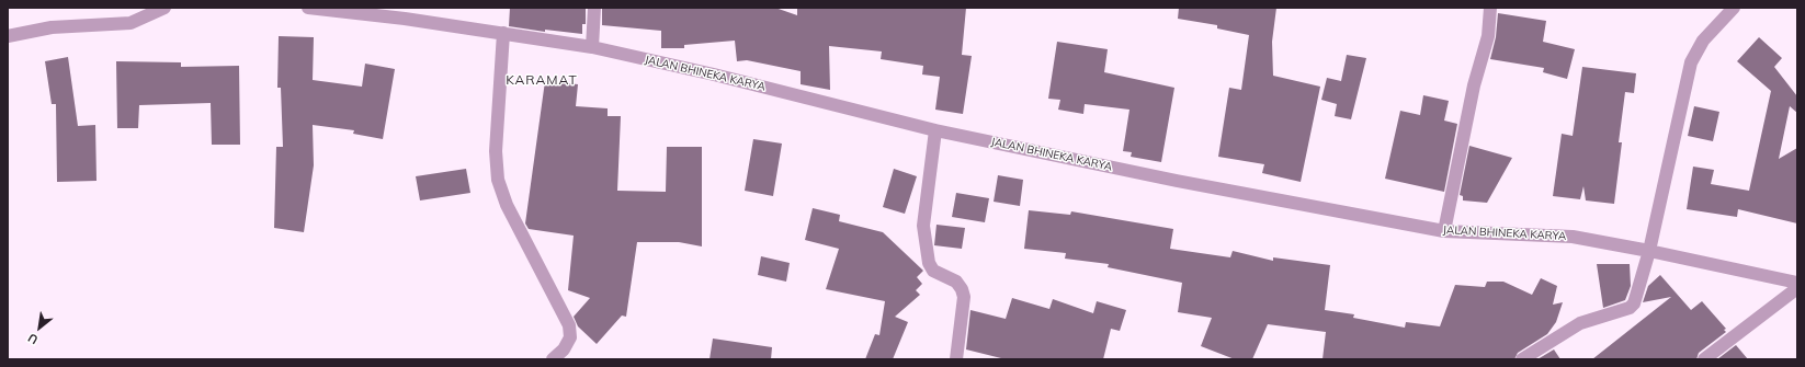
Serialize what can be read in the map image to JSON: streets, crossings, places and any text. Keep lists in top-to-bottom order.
{
  "streets": {
    "street": ["JALAN BHINEKA KARYA"]
  },
  "districts": ["KARAMAT"],
  "north": "bottom left"
}
